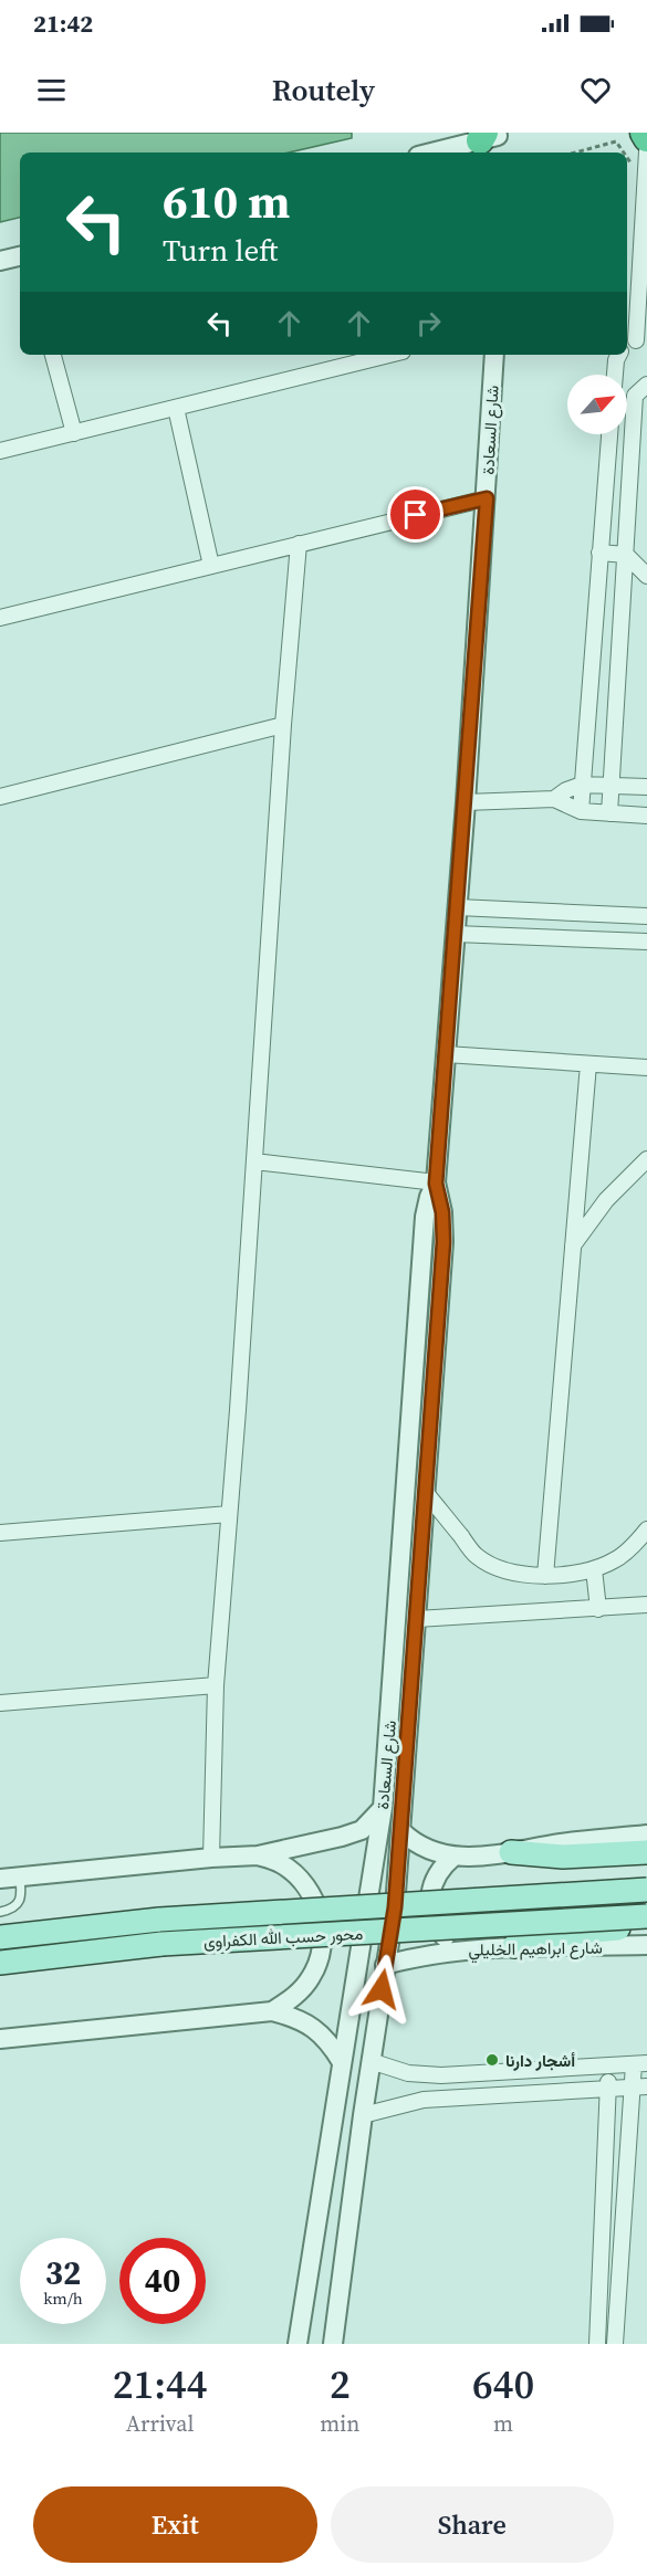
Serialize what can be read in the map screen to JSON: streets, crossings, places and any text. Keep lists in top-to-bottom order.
{
  "streets": {
    "main road": ["محور حسب الله الكفراوى"],
    "street": ["شارع السعادة", "شارع ابراهيم الخليلي"]
  },
  "crossings": [
    ["شارع السعادة", "شارع ابراهيم الخليلي"]
  ],
  "places": ["أشجار دارنا"],
  "north": "top right",
  "page": {
    "status": "21:42",
    "header": "Routely",
    "turn": ["610 m", "Turn left"],
    "speed": "32 km/h",
    "limit": "40",
    "eta": [
      "21:44",
      "Arrival",
      "2",
      "min",
      "640",
      "m"
    ],
    "buttons": ["Exit", "Share"]
  }
}
